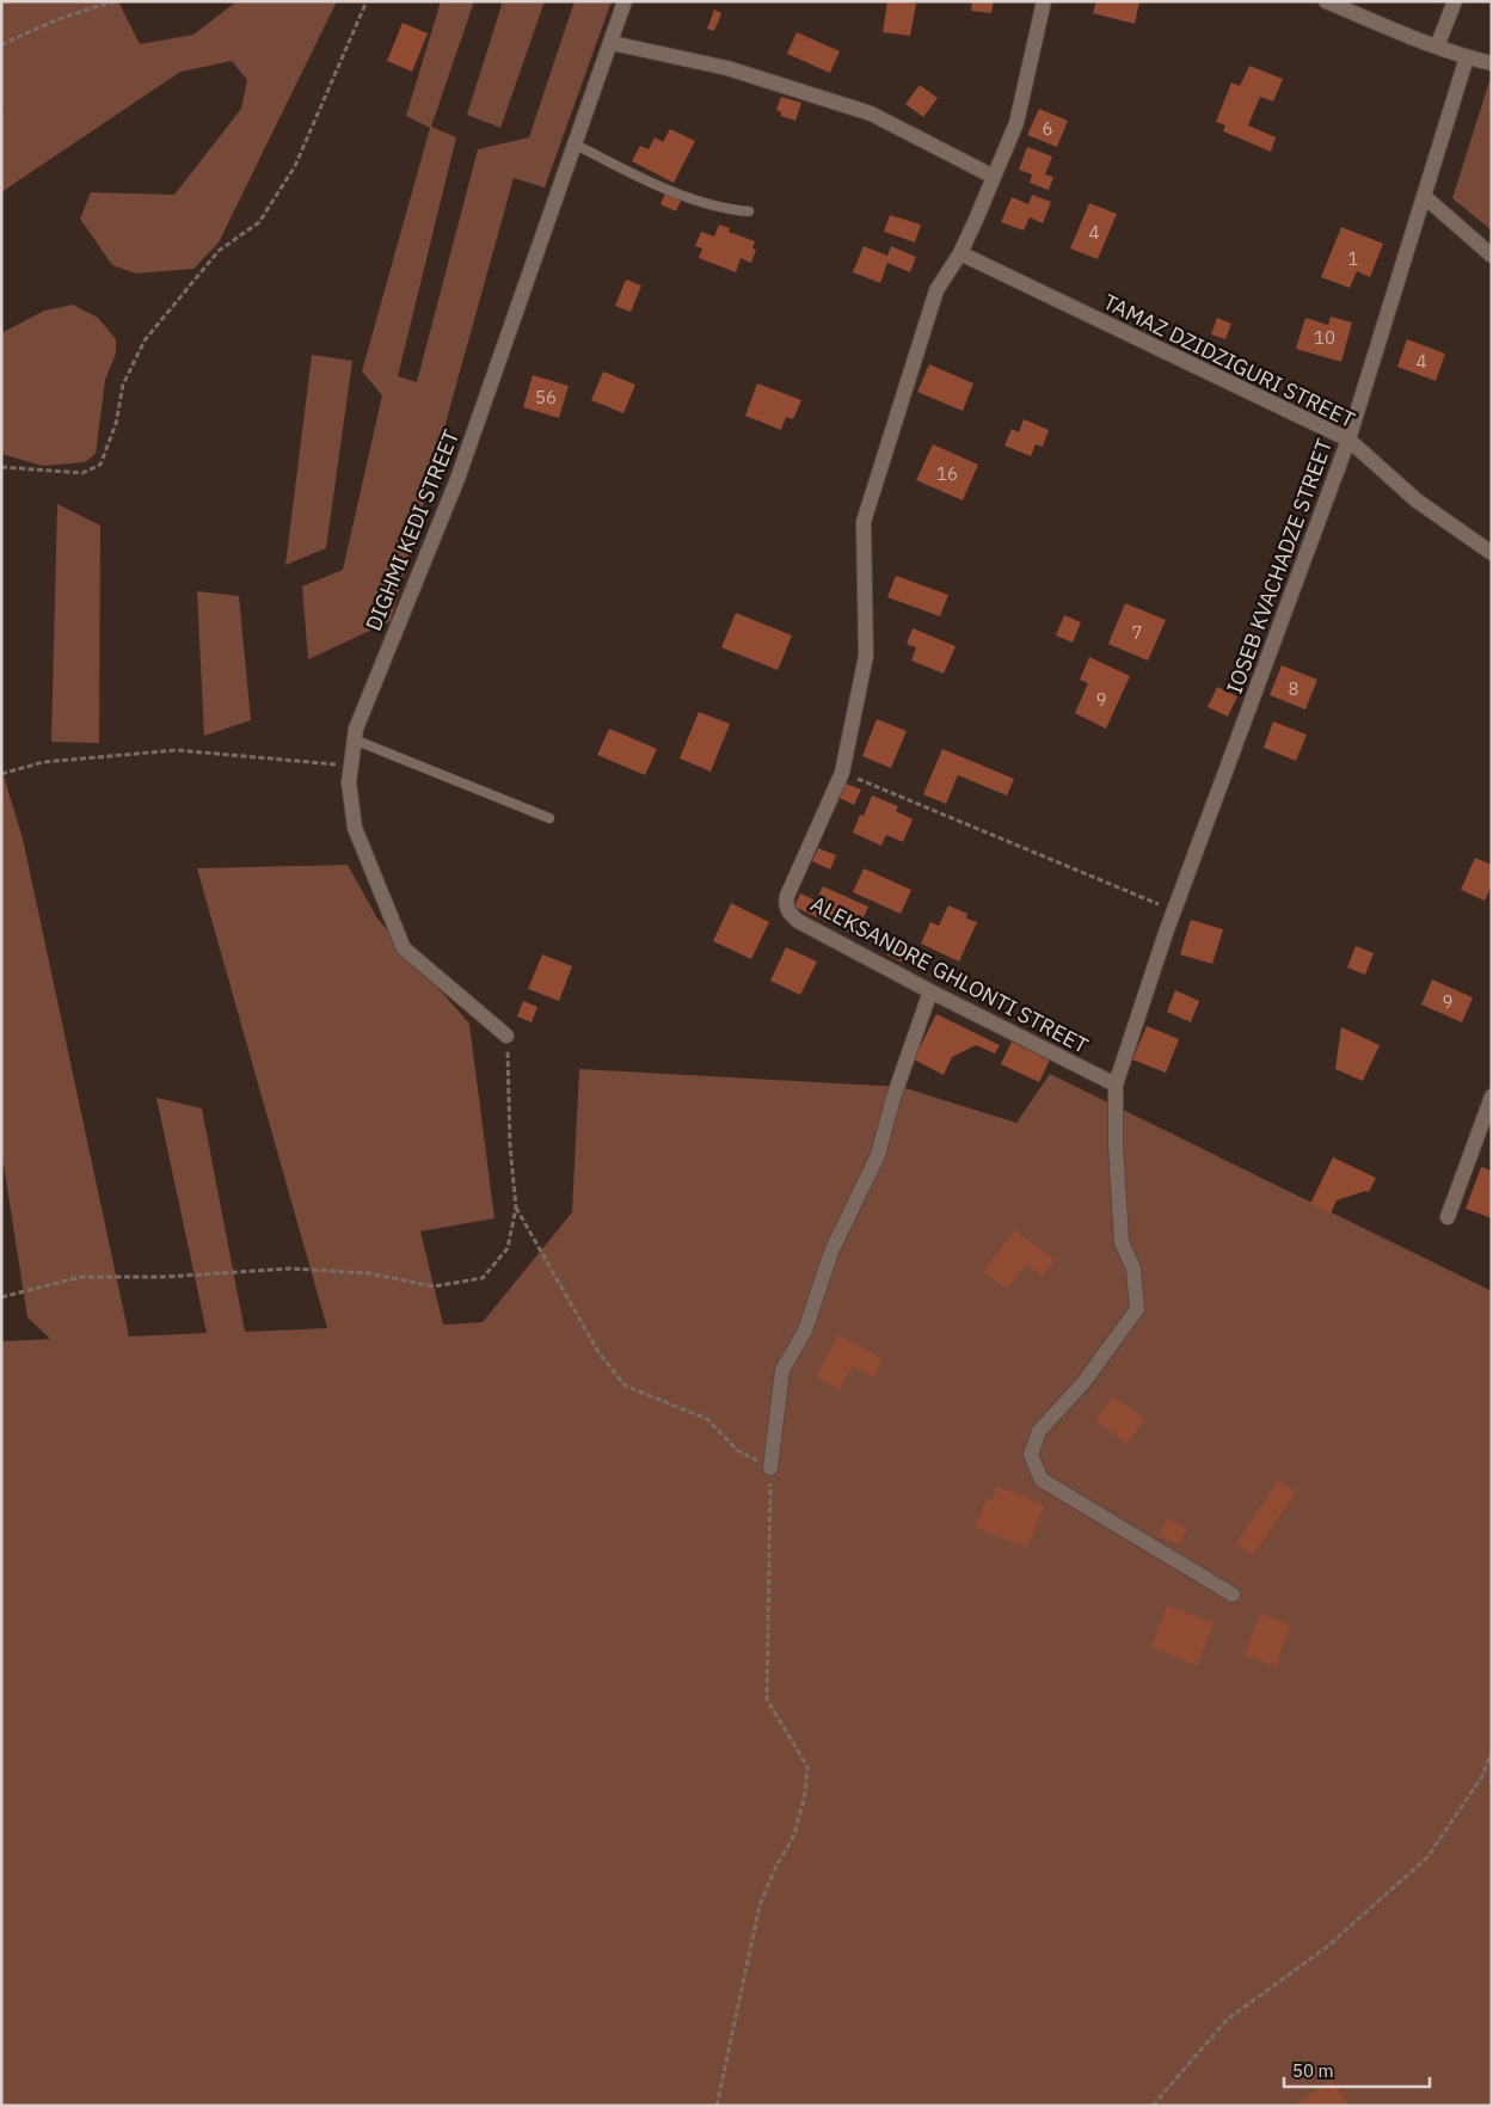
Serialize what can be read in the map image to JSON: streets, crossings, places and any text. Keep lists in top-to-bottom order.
{
  "streets": {
    "street": [
      "TAMAZ DZIDZIGURI STREET",
      "DIGHMI KEDI STREET",
      "IOSEB KVACHADZE STREET",
      "ALEKSANDRE GHLONTI STREET"
    ]
  },
  "crossings": [
    ["TAMAZ DZIDZIGURI STREET", "IOSEB KVACHADZE STREET"],
    ["TAMAZ DZIDZIGURI STREET", "ALEKSANDRE GHLONTI STREET"],
    ["IOSEB KVACHADZE STREET", "ALEKSANDRE GHLONTI STREET"]
  ],
  "house_numbers": [
    "6",
    "4",
    "1",
    "10",
    "4",
    "56",
    "16",
    "7",
    "8",
    "9",
    "9"
  ],
  "scale_bar": "50 m"
}
